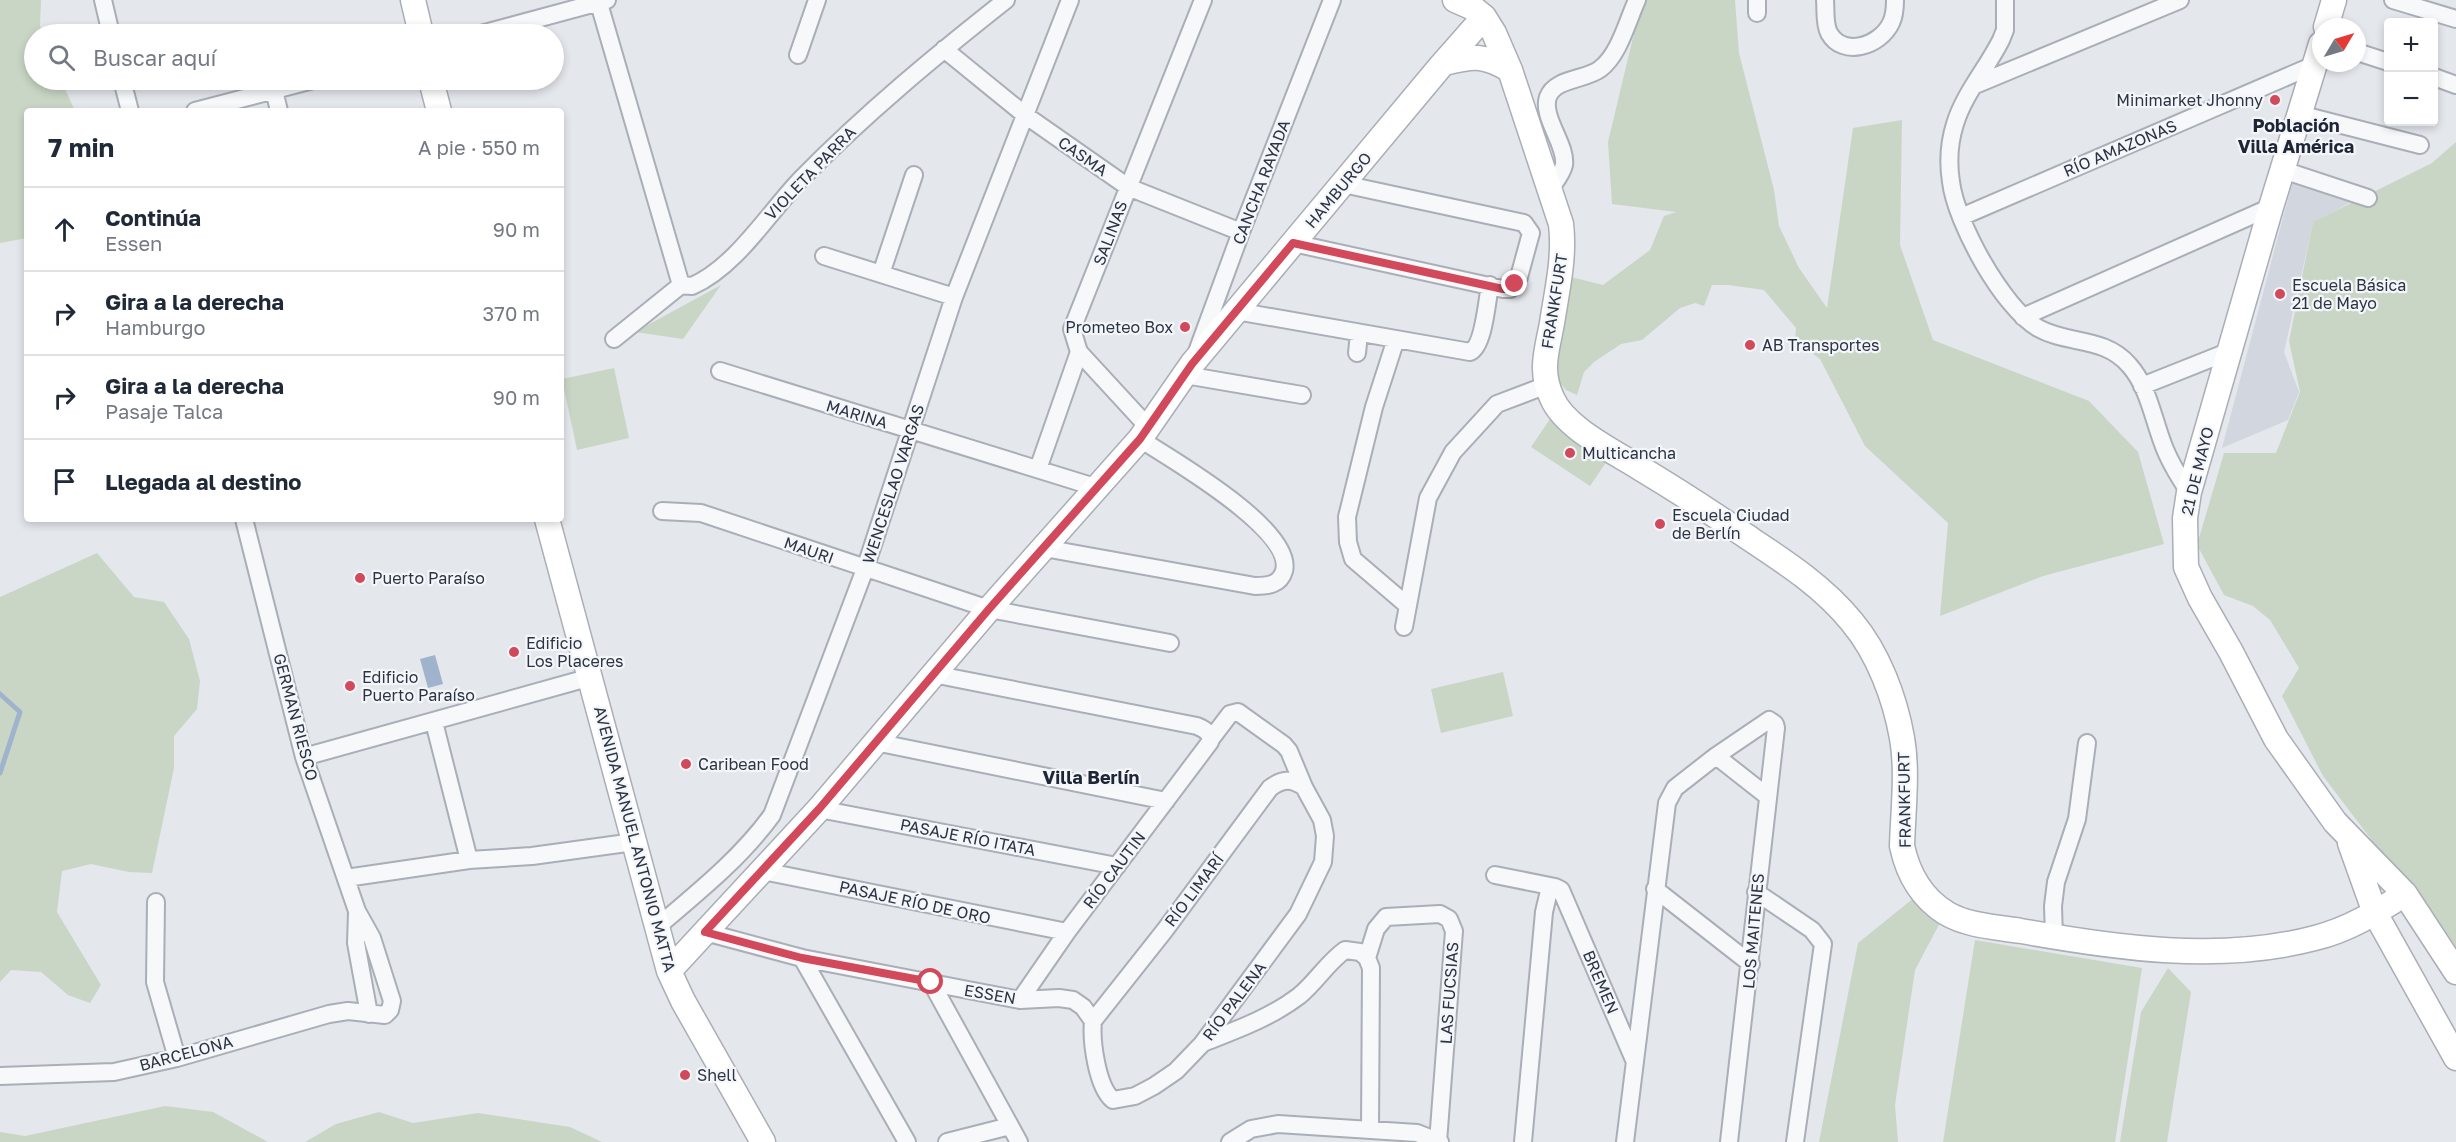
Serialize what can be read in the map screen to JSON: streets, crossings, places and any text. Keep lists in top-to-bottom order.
{
  "streets": {
    "street": [
      "RÍO AMAZONAS",
      "CASMA",
      "VIOLETA PARRA",
      "CANCHA RAYADA",
      "HAMBURGO",
      "SALINAS",
      "FRANKFURT",
      "MARINA",
      "21 DE MAYO",
      "WENCESLAO VARGAS",
      "MAURI",
      "GERMAN RIESCO",
      "PASAJE RÍO ITATA",
      "AVENIDA MANUEL ANTONIO MATTA",
      "RÍO CAUTIN",
      "RÍO LIMARÍ",
      "PASAJE RÍO DE ORO",
      "LOS MAITENES",
      "BREMEN",
      "LAS FUCSIAS",
      "ESSEN",
      "RÍO PALENA",
      "BARCELONA"
    ]
  },
  "crossings": [
    ["CASMA", "VIOLETA PARRA"],
    ["CASMA", "CANCHA RAYADA"],
    ["CASMA", "SALINAS"],
    ["CASMA", "WENCESLAO VARGAS"],
    ["CANCHA RAYADA", "HAMBURGO"],
    ["HAMBURGO", "FRANKFURT"],
    ["HAMBURGO", "MARINA"],
    ["HAMBURGO", "MAURI"],
    ["HAMBURGO", "PASAJE RÍO ITATA"],
    ["HAMBURGO", "AVENIDA MANUEL ANTONIO MATTA"],
    ["HAMBURGO", "PASAJE RÍO DE ORO"],
    ["HAMBURGO", "ESSEN"],
    ["FRANKFURT", "21 DE MAYO"],
    ["MARINA", "WENCESLAO VARGAS"],
    ["WENCESLAO VARGAS", "MAURI"],
    ["WENCESLAO VARGAS", "AVENIDA MANUEL ANTONIO MATTA"],
    ["GERMAN RIESCO", "BARCELONA"],
    ["PASAJE RÍO ITATA", "RÍO CAUTIN"],
    ["RÍO CAUTIN", "PASAJE RÍO DE ORO"],
    ["RÍO CAUTIN", "ESSEN"],
    ["RÍO CAUTIN", "RÍO PALENA"],
    ["RÍO LIMARÍ", "ESSEN"],
    ["RÍO LIMARÍ", "RÍO PALENA"],
    ["ESSEN", "RÍO PALENA"]
  ],
  "districts": ["Población Villa América", "Villa Berlín"],
  "places": [
    "Minimarket Jhonny",
    "Escuela Básica 21 de Mayo",
    "Prometeo Box",
    "AB Transportes",
    "Multicancha",
    "Escuela Ciudad de Berlín",
    "Puerto Paraíso",
    "Edificio Los Placeres",
    "Edificio Puerto Paraíso",
    "Caribean Food",
    "Shell"
  ],
  "north": "top right",
  "page": {
    "map_buttons": ["+", "−"],
    "search": "Buscar aquí",
    "heading": ["7 min", "A pie · 550 m"],
    "list": [
      ["Continúa", "Essen", "90 m"],
      ["Gira a la derecha", "Hamburgo", "370 m"],
      ["Gira a la derecha", "Pasaje Talca", "90 m"],
      "Llegada al destino"
    ]
  }
}
